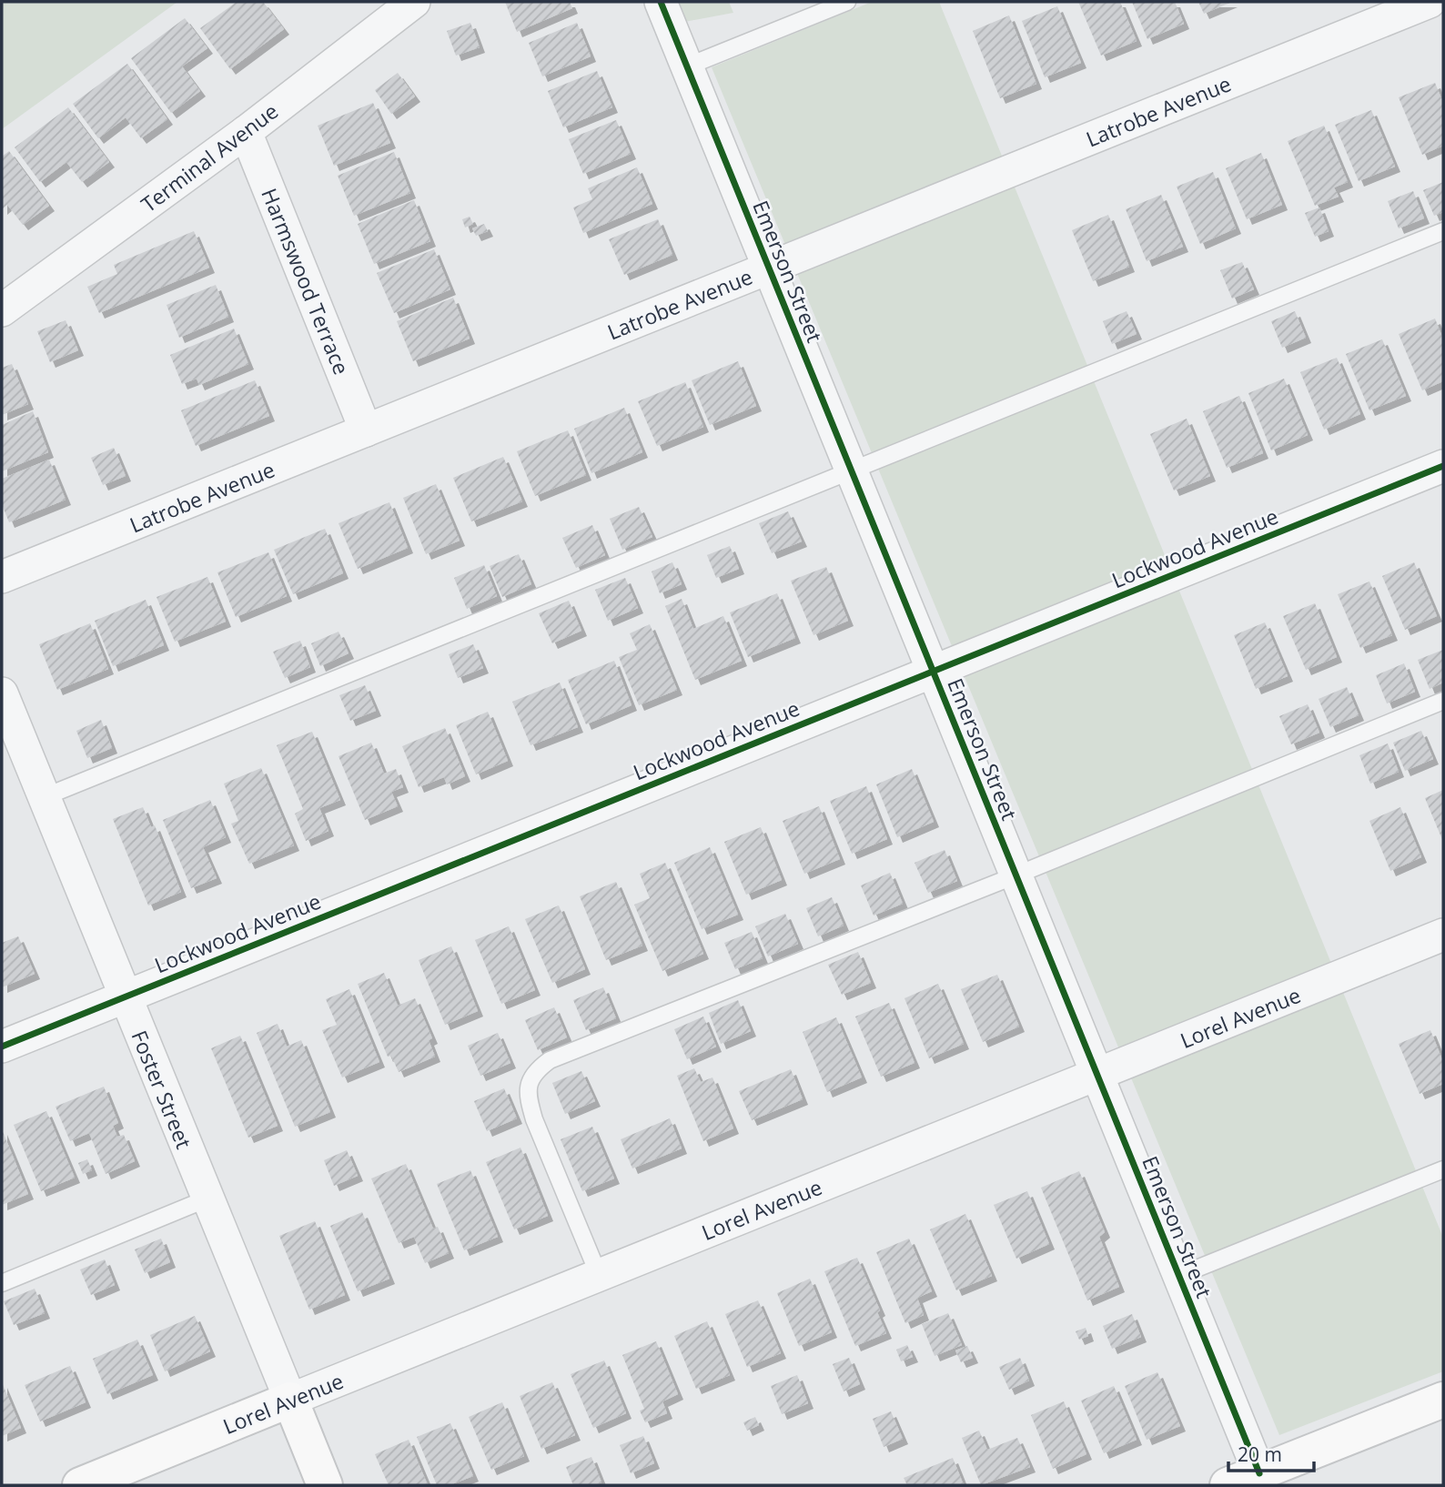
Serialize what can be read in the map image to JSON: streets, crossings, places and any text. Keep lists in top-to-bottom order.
{
  "streets": {
    "street": [
      "Latrobe Avenue",
      "Terminal Avenue",
      "Emerson Street",
      "Harmswood Terrace",
      "Lockwood Avenue",
      "Lorel Avenue",
      "Foster Street"
    ]
  },
  "crossings": [
    ["Latrobe Avenue", "Emerson Street"],
    ["Latrobe Avenue", "Harmswood Terrace"],
    ["Terminal Avenue", "Harmswood Terrace"],
    ["Emerson Street", "Lockwood Avenue"],
    ["Emerson Street", "Lorel Avenue"],
    ["Lockwood Avenue", "Foster Street"],
    ["Lorel Avenue", "Foster Street"]
  ],
  "scale_bar": "20 m"
}
